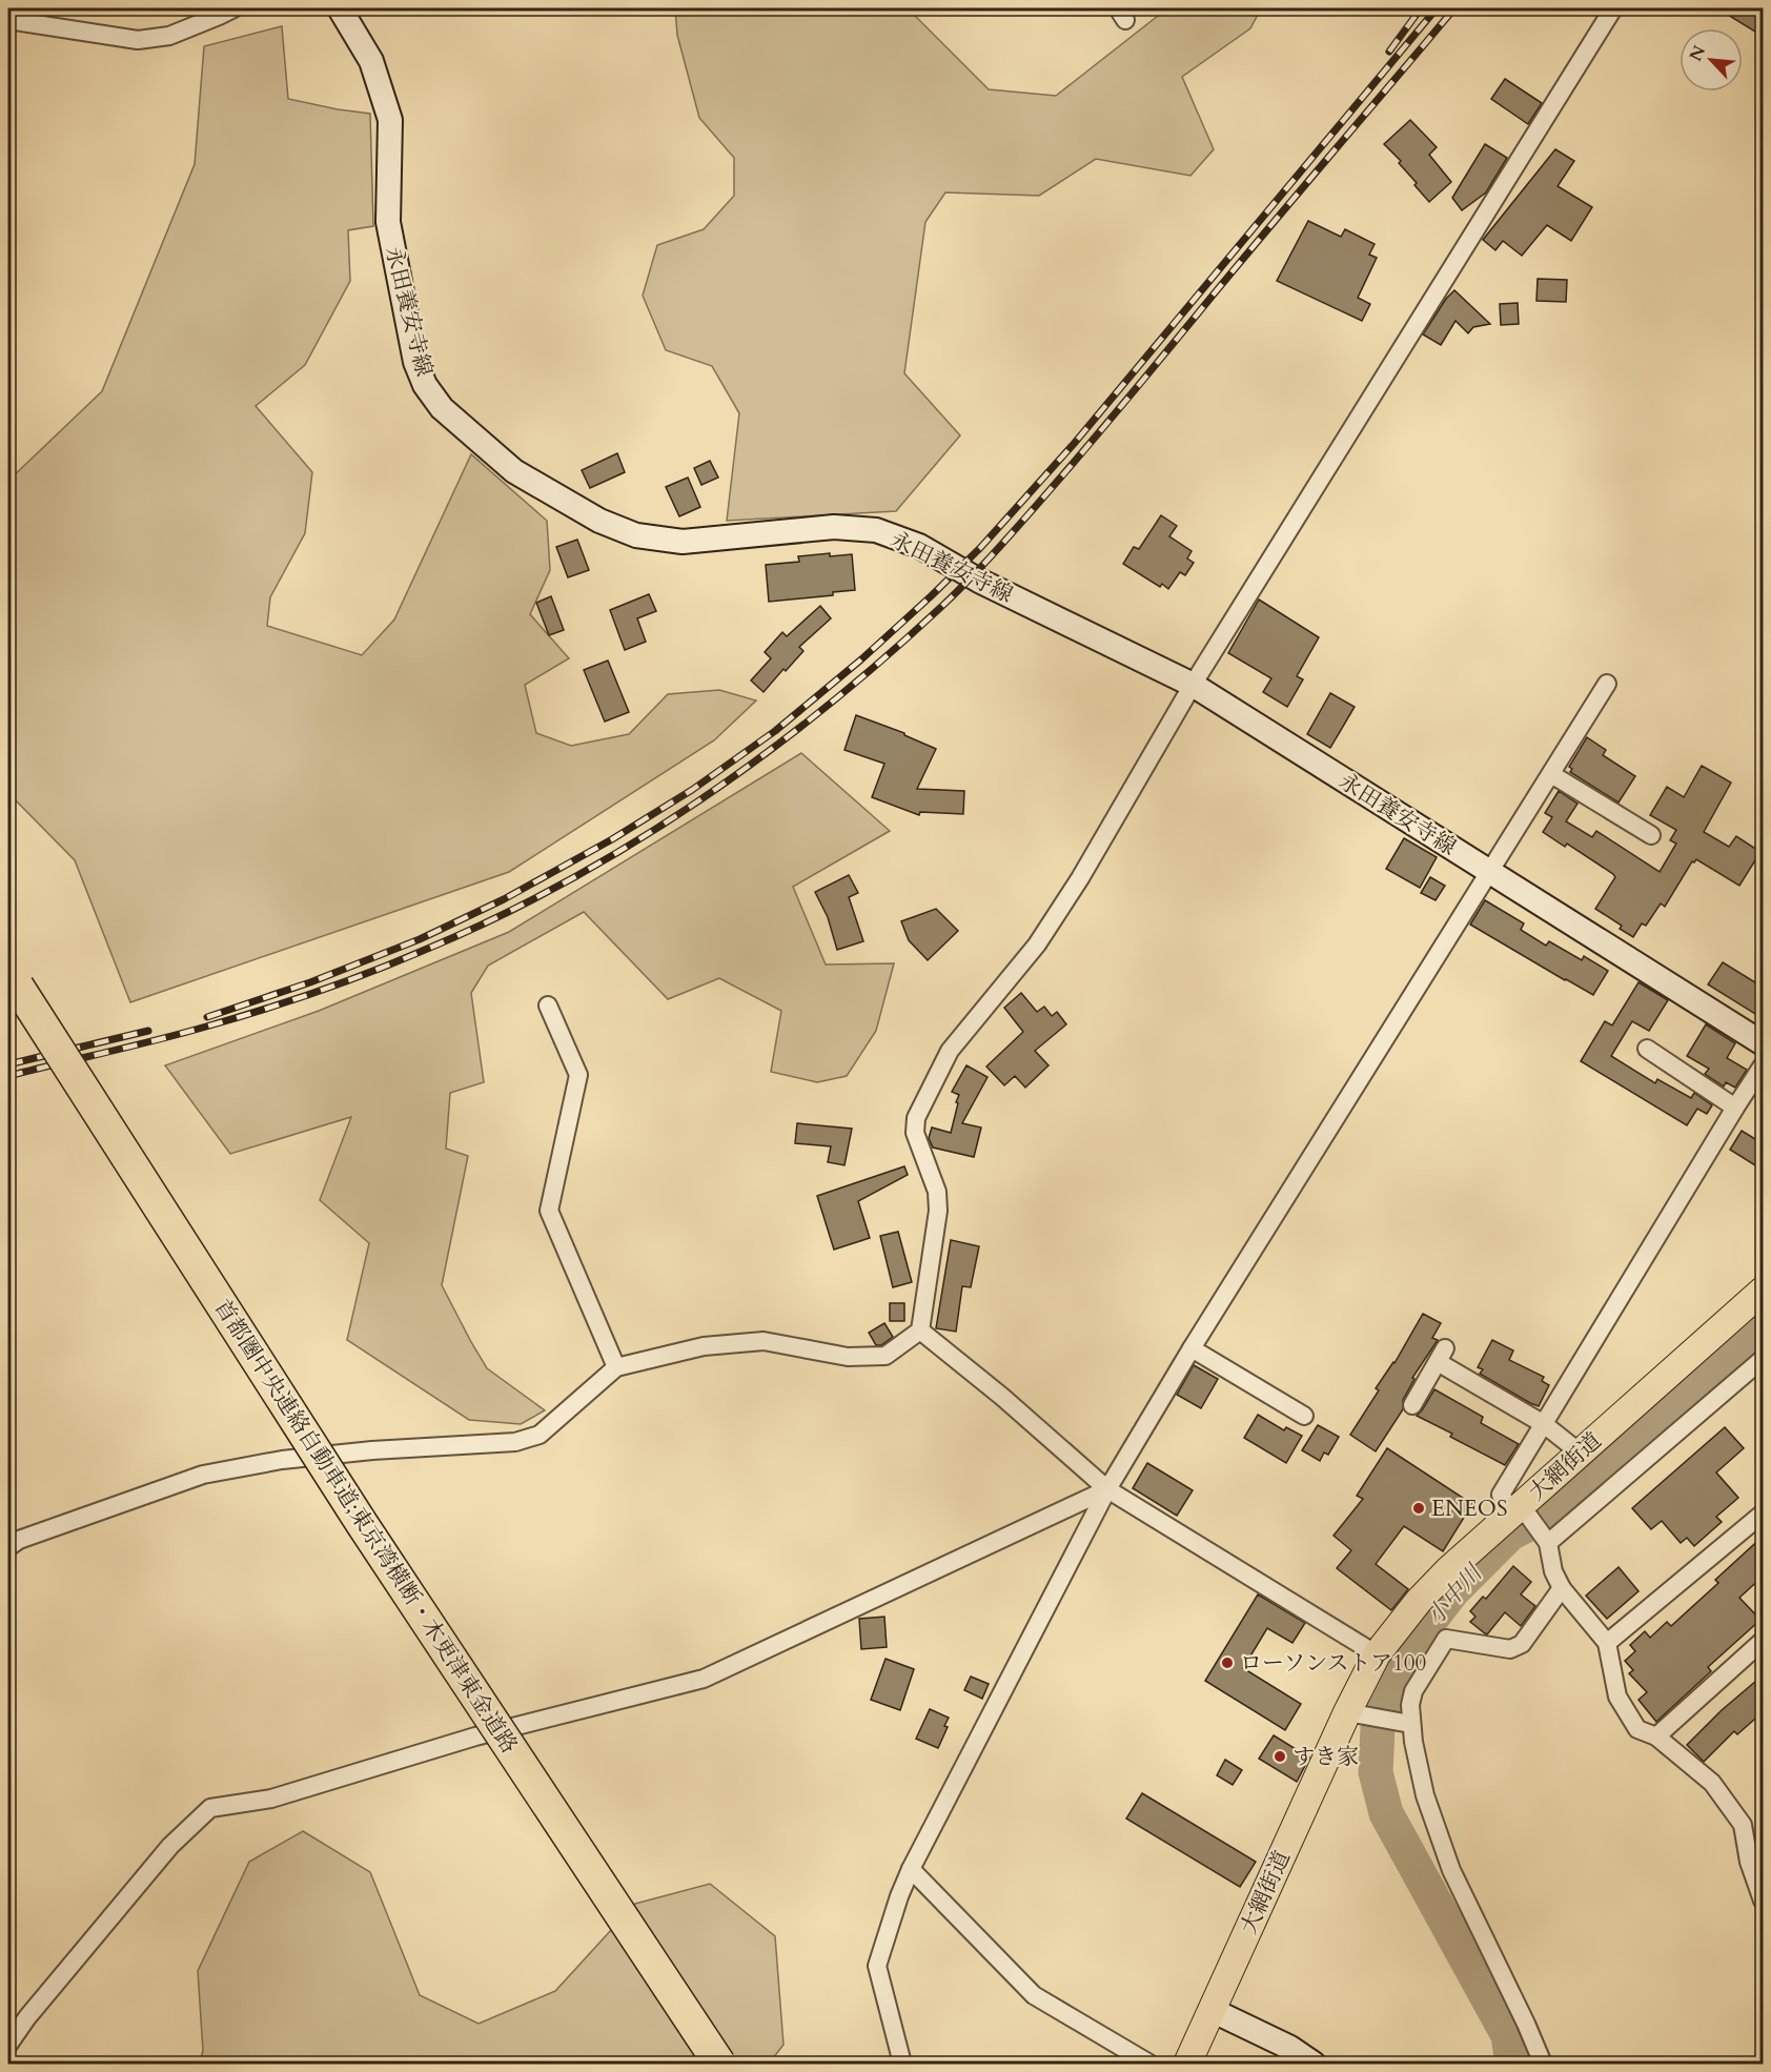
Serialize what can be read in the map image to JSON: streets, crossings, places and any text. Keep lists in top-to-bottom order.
{
  "streets": {
    "highway": ["首都圏中央連絡自動車道;東京湾横断・木更津東金道路"],
    "main road": ["大網街道"],
    "street": ["永田養安寺線"]
  },
  "water": ["小中川"],
  "places": ["ENEOS", "ローソンストア100", "すき家"],
  "north": "top left"
}
